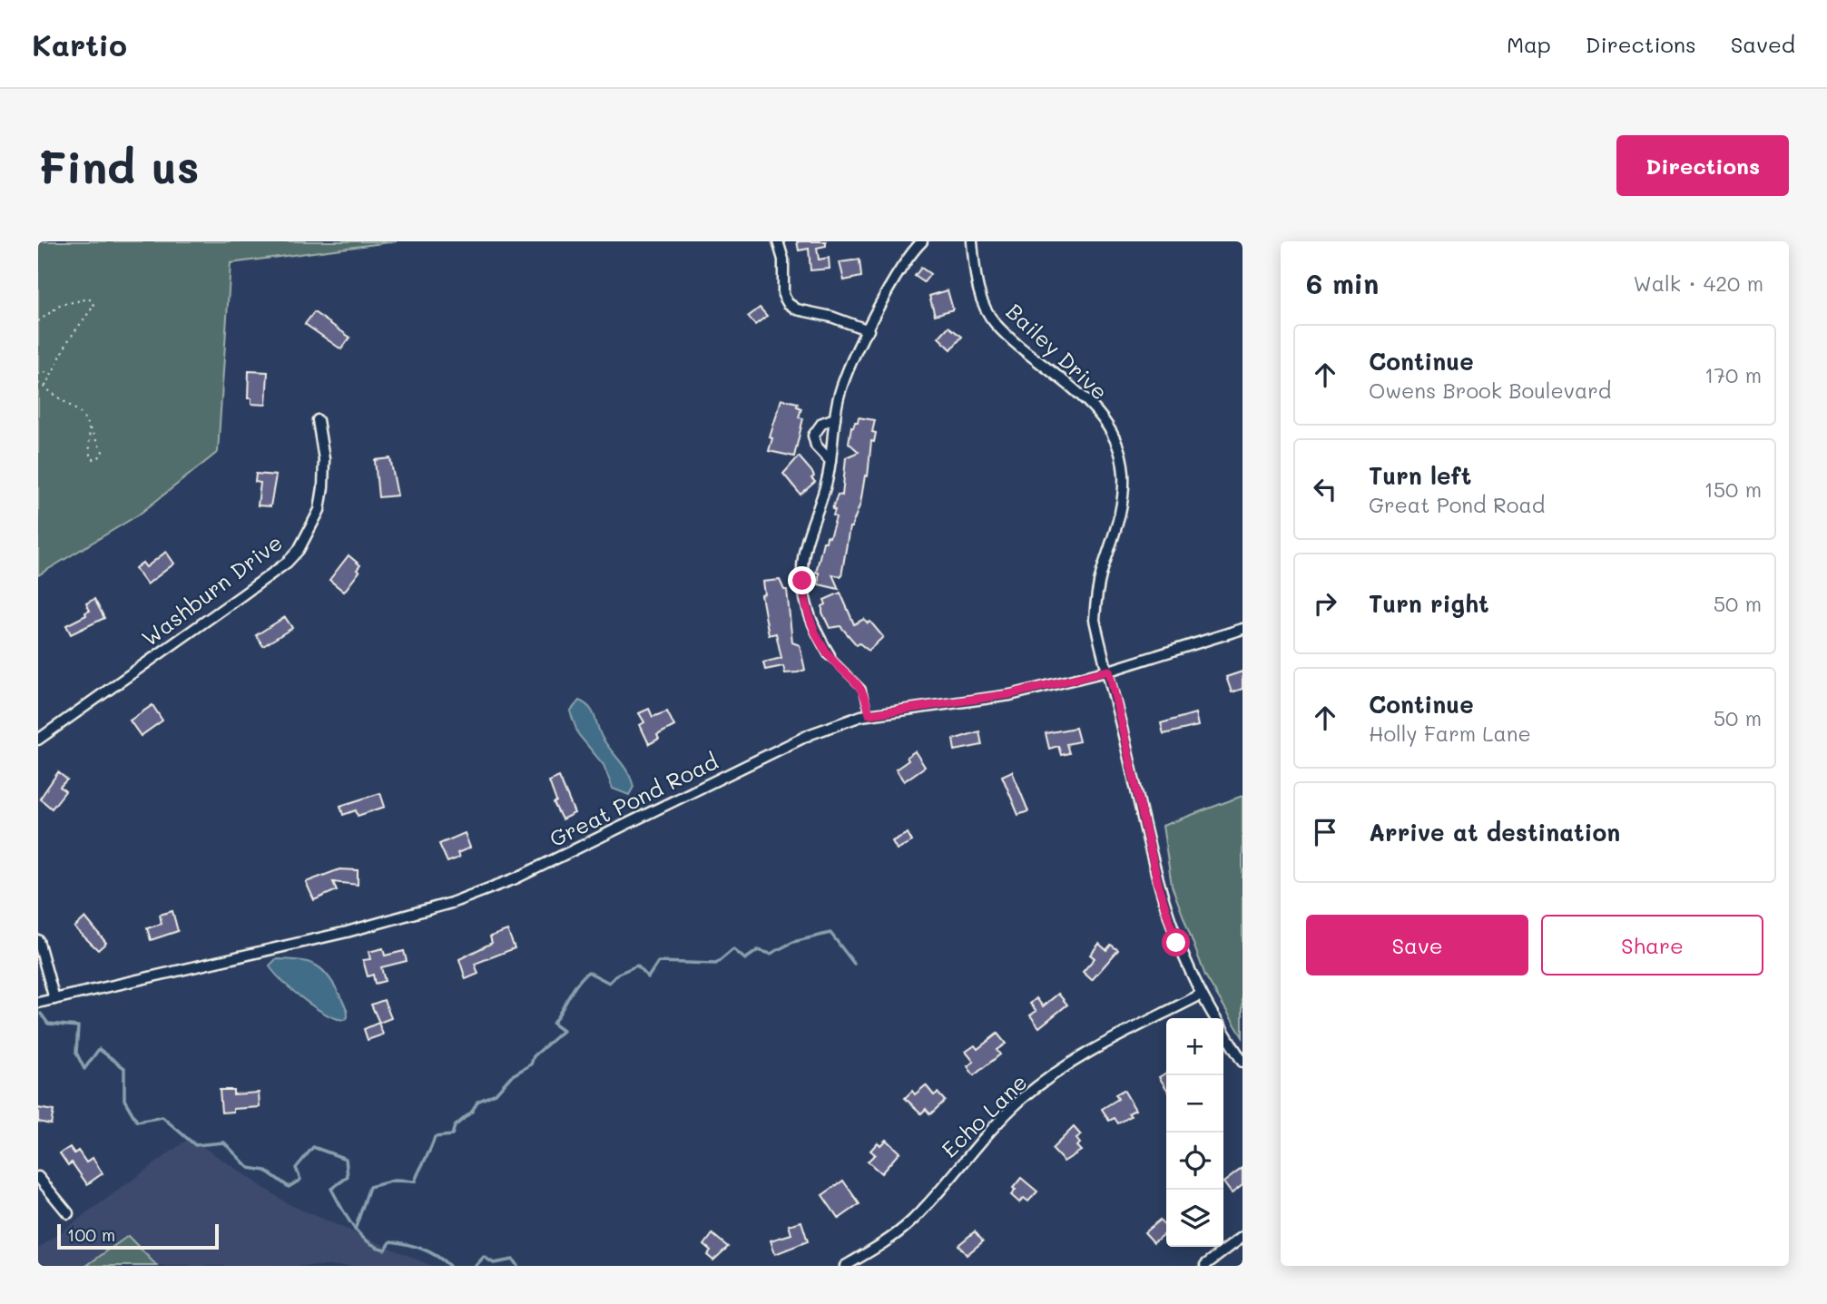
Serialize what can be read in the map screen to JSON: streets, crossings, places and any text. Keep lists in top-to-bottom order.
{
  "streets": {
    "street": [
      "Bailey Drive",
      "Washburn Drive",
      "Great Pond Road",
      "Echo Lane"
    ]
  },
  "crossings": [
    ["Bailey Drive", "Great Pond Road"],
    ["Bailey Drive", "Echo Lane"]
  ],
  "scale_bar": "100 m",
  "page": {
    "header": "Kartio",
    "nav": ["Map", "Directions", "Saved"],
    "buttons": [
      "Directions",
      ["Save", "Share"]
    ],
    "title": "Find us",
    "heading": ["6 min", "Walk · 420 m"],
    "list": [
      ["Continue", "Owens Brook Boulevard", "170 m"],
      ["Turn left", "Great Pond Road", "150 m"],
      ["Turn right", "50 m"],
      ["Continue", "Holly Farm Lane", "50 m"],
      "Arrive at destination"
    ],
    "map_buttons": ["+", "−"],
    "scale": "100 m"
  }
}
